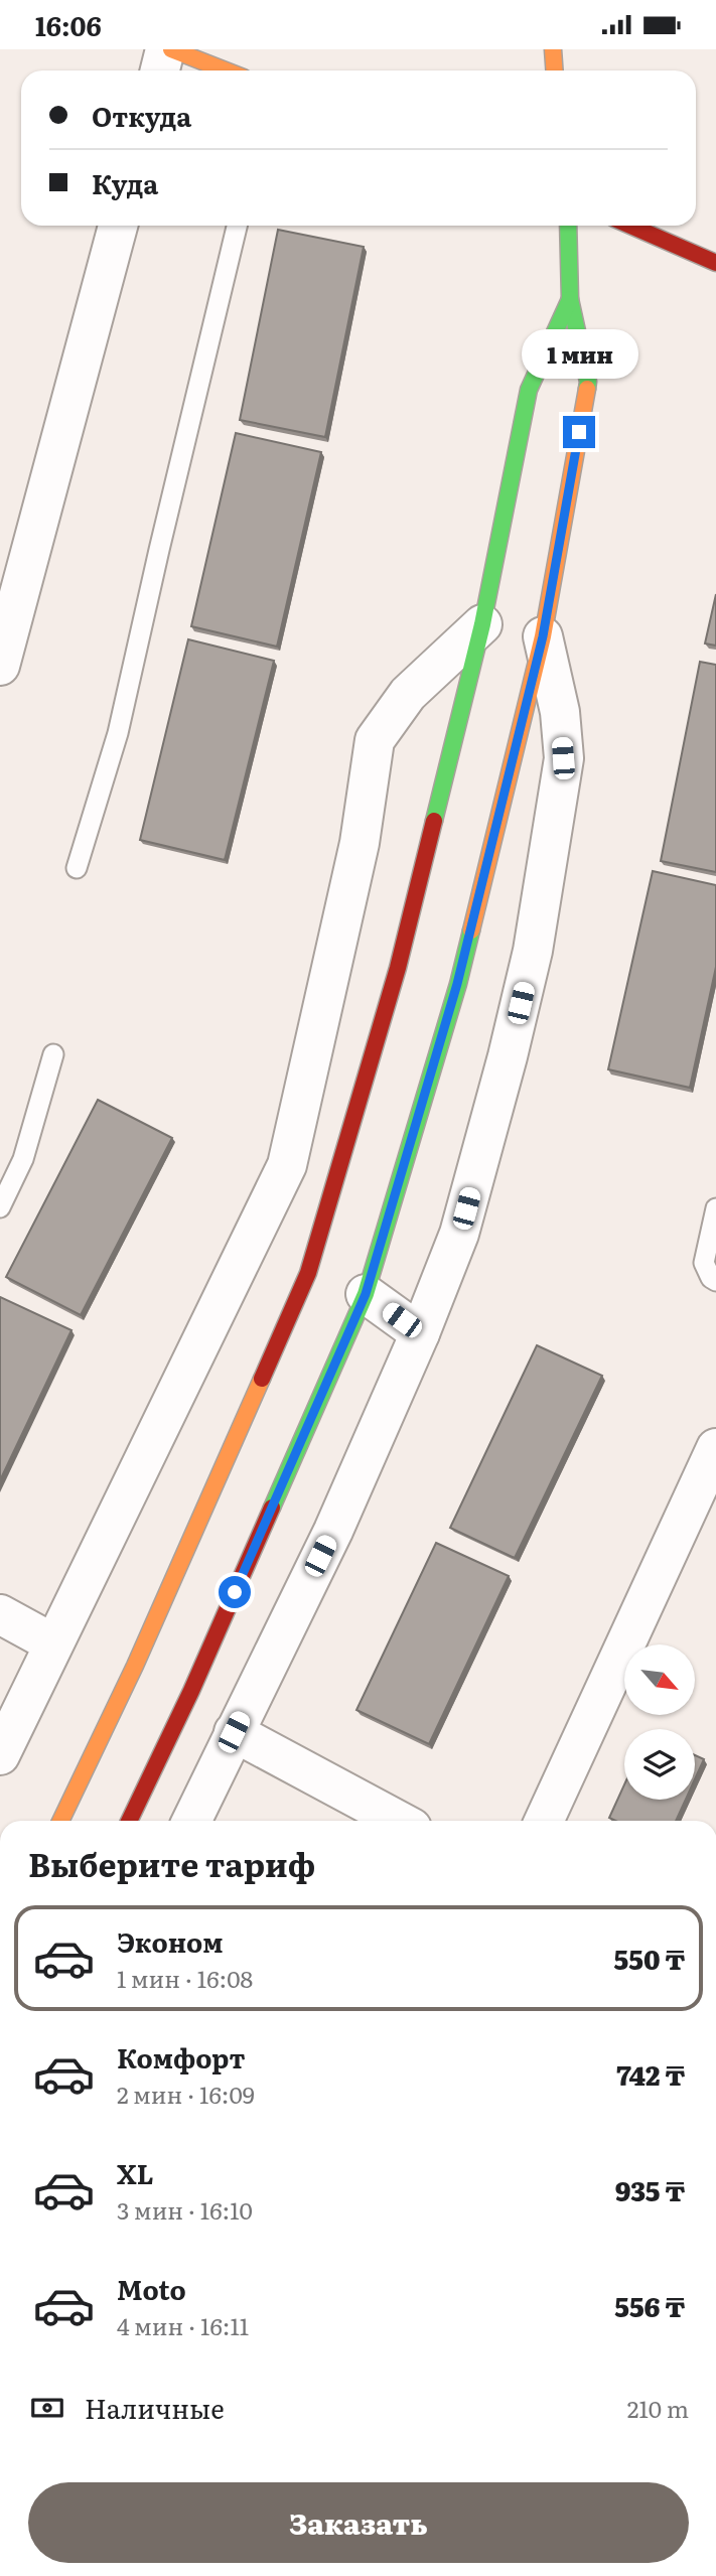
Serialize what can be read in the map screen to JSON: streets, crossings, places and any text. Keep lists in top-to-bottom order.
{
  "north": "bottom right",
  "page": {
    "status": "16:06",
    "banner": ["Откуда", "Куда"],
    "bubble": "1 мин",
    "heading": "Выберите тариф",
    "list": [
      {
        "name": "Эконом",
        "note": "1 мин · 16:08",
        "value": "550 ₸"
      },
      {
        "name": "Комфорт",
        "note": "2 мин · 16:09",
        "value": "742 ₸"
      },
      {
        "name": "XL",
        "note": "3 мин · 16:10",
        "value": "935 ₸"
      },
      {
        "name": "Moto",
        "note": "4 мин · 16:11",
        "value": "556 ₸"
      }
    ],
    "pay": ["Наличные", "210 m"],
    "buttons": "Заказать"
  }
}
